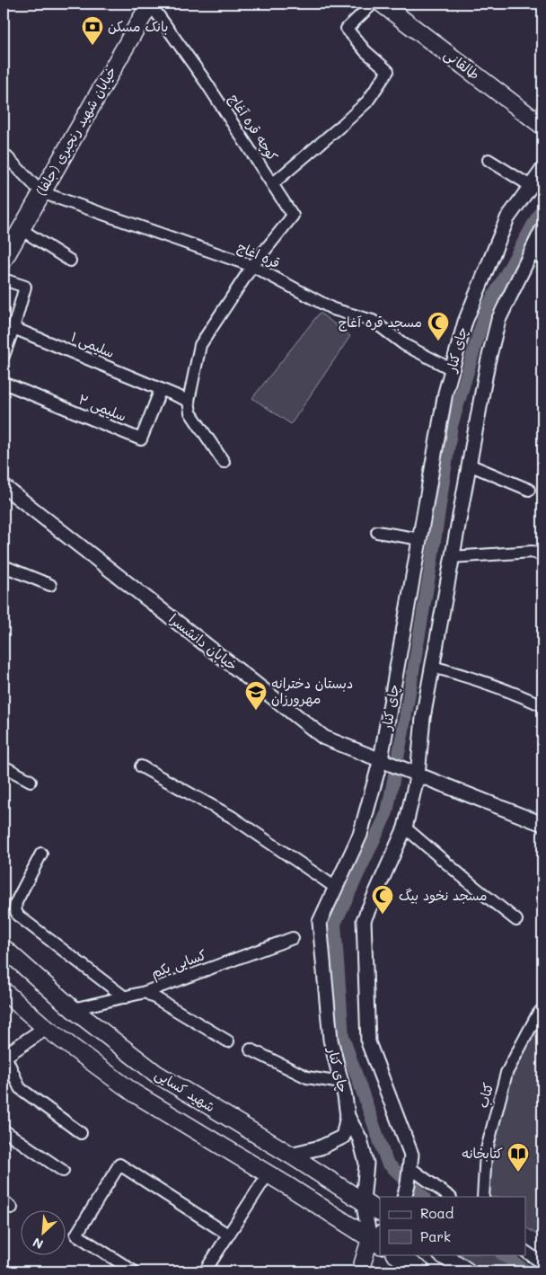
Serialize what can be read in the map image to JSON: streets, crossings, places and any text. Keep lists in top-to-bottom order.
{
  "streets": {
    "main road": ["طالقانی", "خیابان شهید رنجبری (جلفا)", "شهید کسایی"],
    "street": [
      "کوچه قره آغاج",
      "قره اغاج",
      "سلیمی ۱",
      "چای کنار",
      "سلیمی ۲",
      "خیابان دانشسرا",
      "کسایی یکم",
      "کتاب"
    ]
  },
  "crossings": [
    ["کوچه قره آغاج", "خیابان شهید رنجبری (جلفا)"],
    ["کوچه قره آغاج", "قره اغاج"],
    ["خیابان شهید رنجبری (جلفا)", "قره اغاج"],
    ["قره اغاج", "چای کنار"],
    ["سلیمی ۱", "سلیمی ۲"],
    ["چای کنار", "خیابان دانشسرا"],
    ["چای کنار", "شهید کسایی"],
    ["کسایی یکم", "شهید کسایی"]
  ],
  "places": {
    "bank": ["بانک مسکن"],
    "mosque": ["مسجد قره آغاج", "مسجد نخود‌ بیگ"],
    "school or university": ["دبستان دخترانه مهرورزان"],
    "library": ["کتابخانه"]
  },
  "legend": ["Road", "Park"],
  "north": "bottom left"
}
